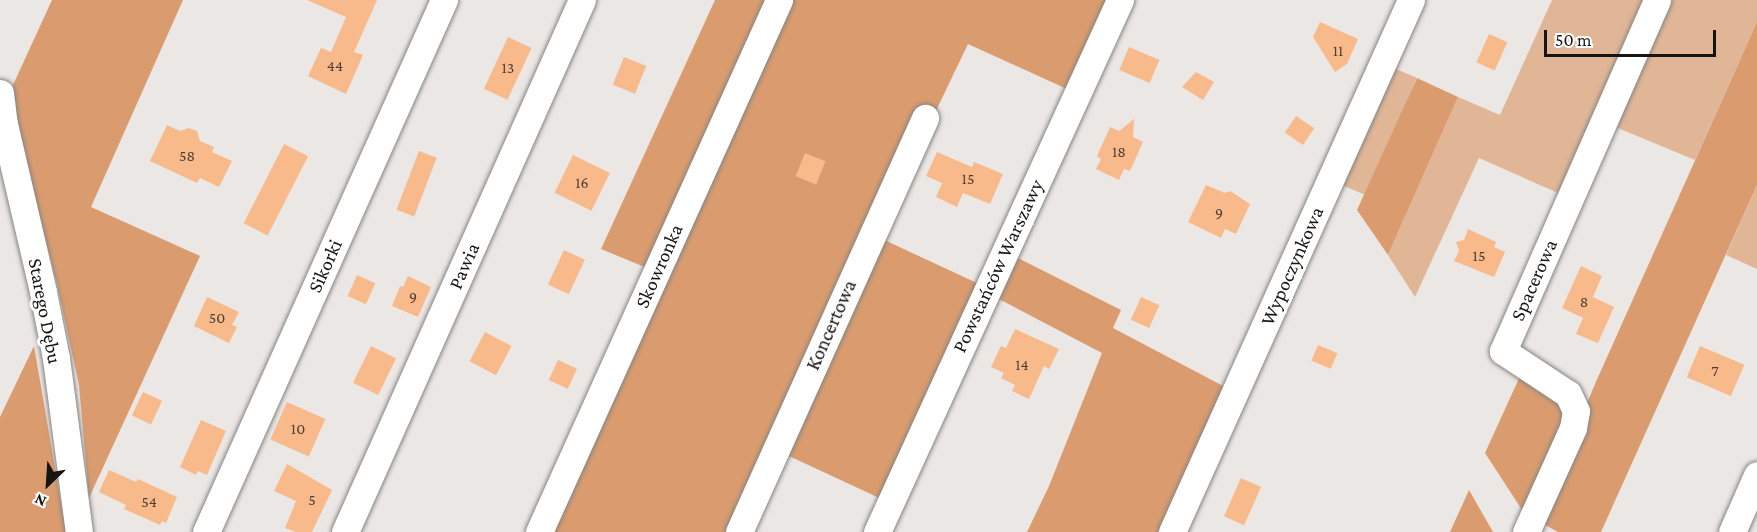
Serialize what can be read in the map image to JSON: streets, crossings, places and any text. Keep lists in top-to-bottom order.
{
  "streets": {
    "street": [
      "Sikorki",
      "Pawia",
      "Skowronka",
      "Powstańców Warszawy",
      "Wypoczynkowa",
      "Spacerowa",
      "Starego Dębu",
      "Koncertowa"
    ]
  },
  "house_numbers": [
    "11",
    "44",
    "13",
    "18",
    "58",
    "15",
    "16",
    "9",
    "15",
    "9",
    "8",
    "50",
    "14",
    "7",
    "10",
    "5",
    "54"
  ],
  "scale_bar": "50 m",
  "north": "bottom left"
}
